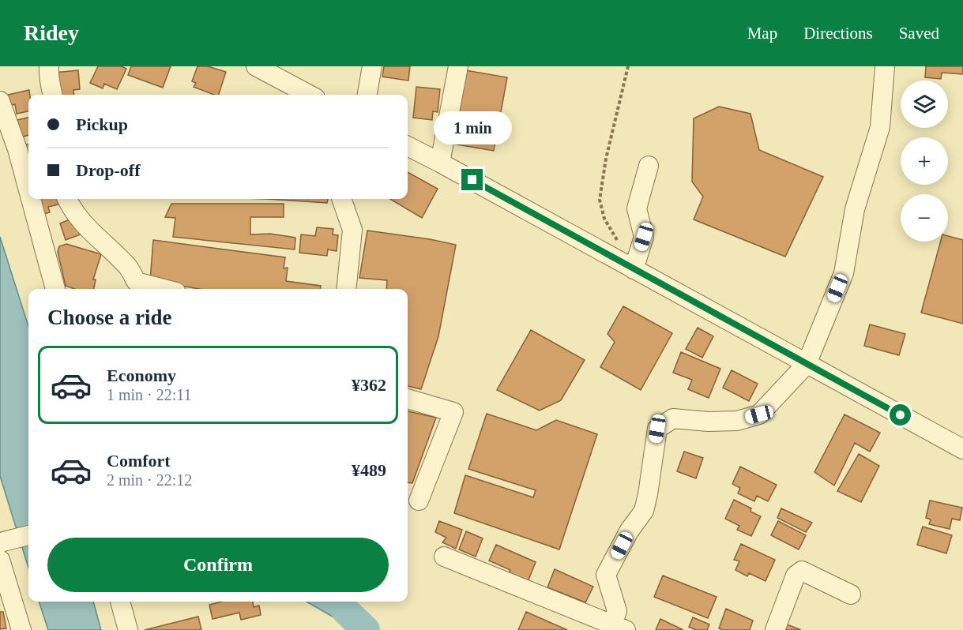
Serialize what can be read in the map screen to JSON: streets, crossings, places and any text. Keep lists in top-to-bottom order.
{
  "page": {
    "header": "Ridey",
    "nav": ["Map", "Directions", "Saved"],
    "map_buttons": ["+", "−"],
    "banner": ["Pickup", "Drop-off"],
    "bubble": "1 min",
    "heading": "Choose a ride",
    "list": [
      {
        "name": "Economy",
        "note": "1 min · 22:11",
        "value": "¥362"
      },
      {
        "name": "Comfort",
        "note": "2 min · 22:12",
        "value": "¥489"
      }
    ],
    "buttons": "Confirm"
  }
}
